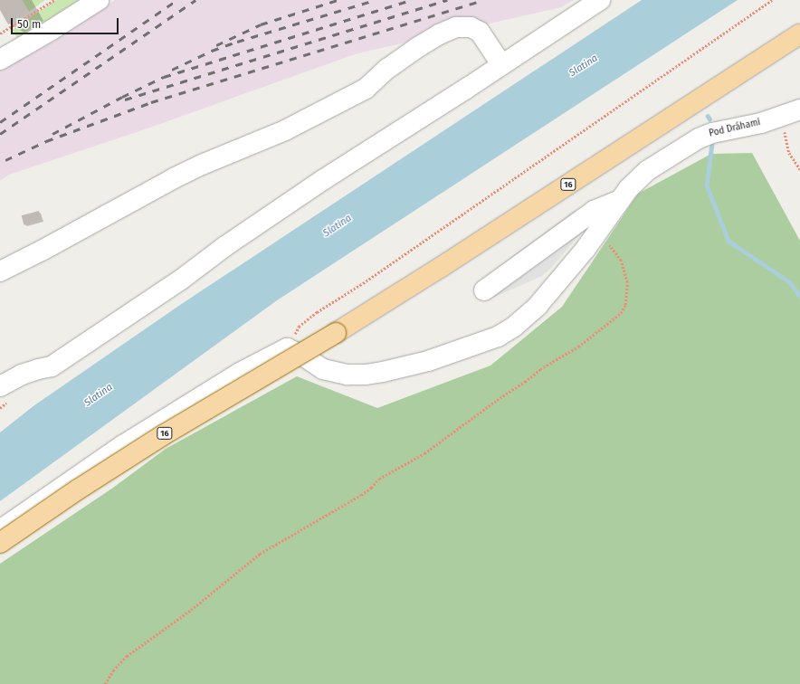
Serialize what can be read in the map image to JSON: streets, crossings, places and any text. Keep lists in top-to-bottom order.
{
  "streets": {
    "main road": ["16"],
    "street": ["Pod Dráhami"]
  },
  "water": ["Slatina"],
  "scale_bar": "50 m"
}
